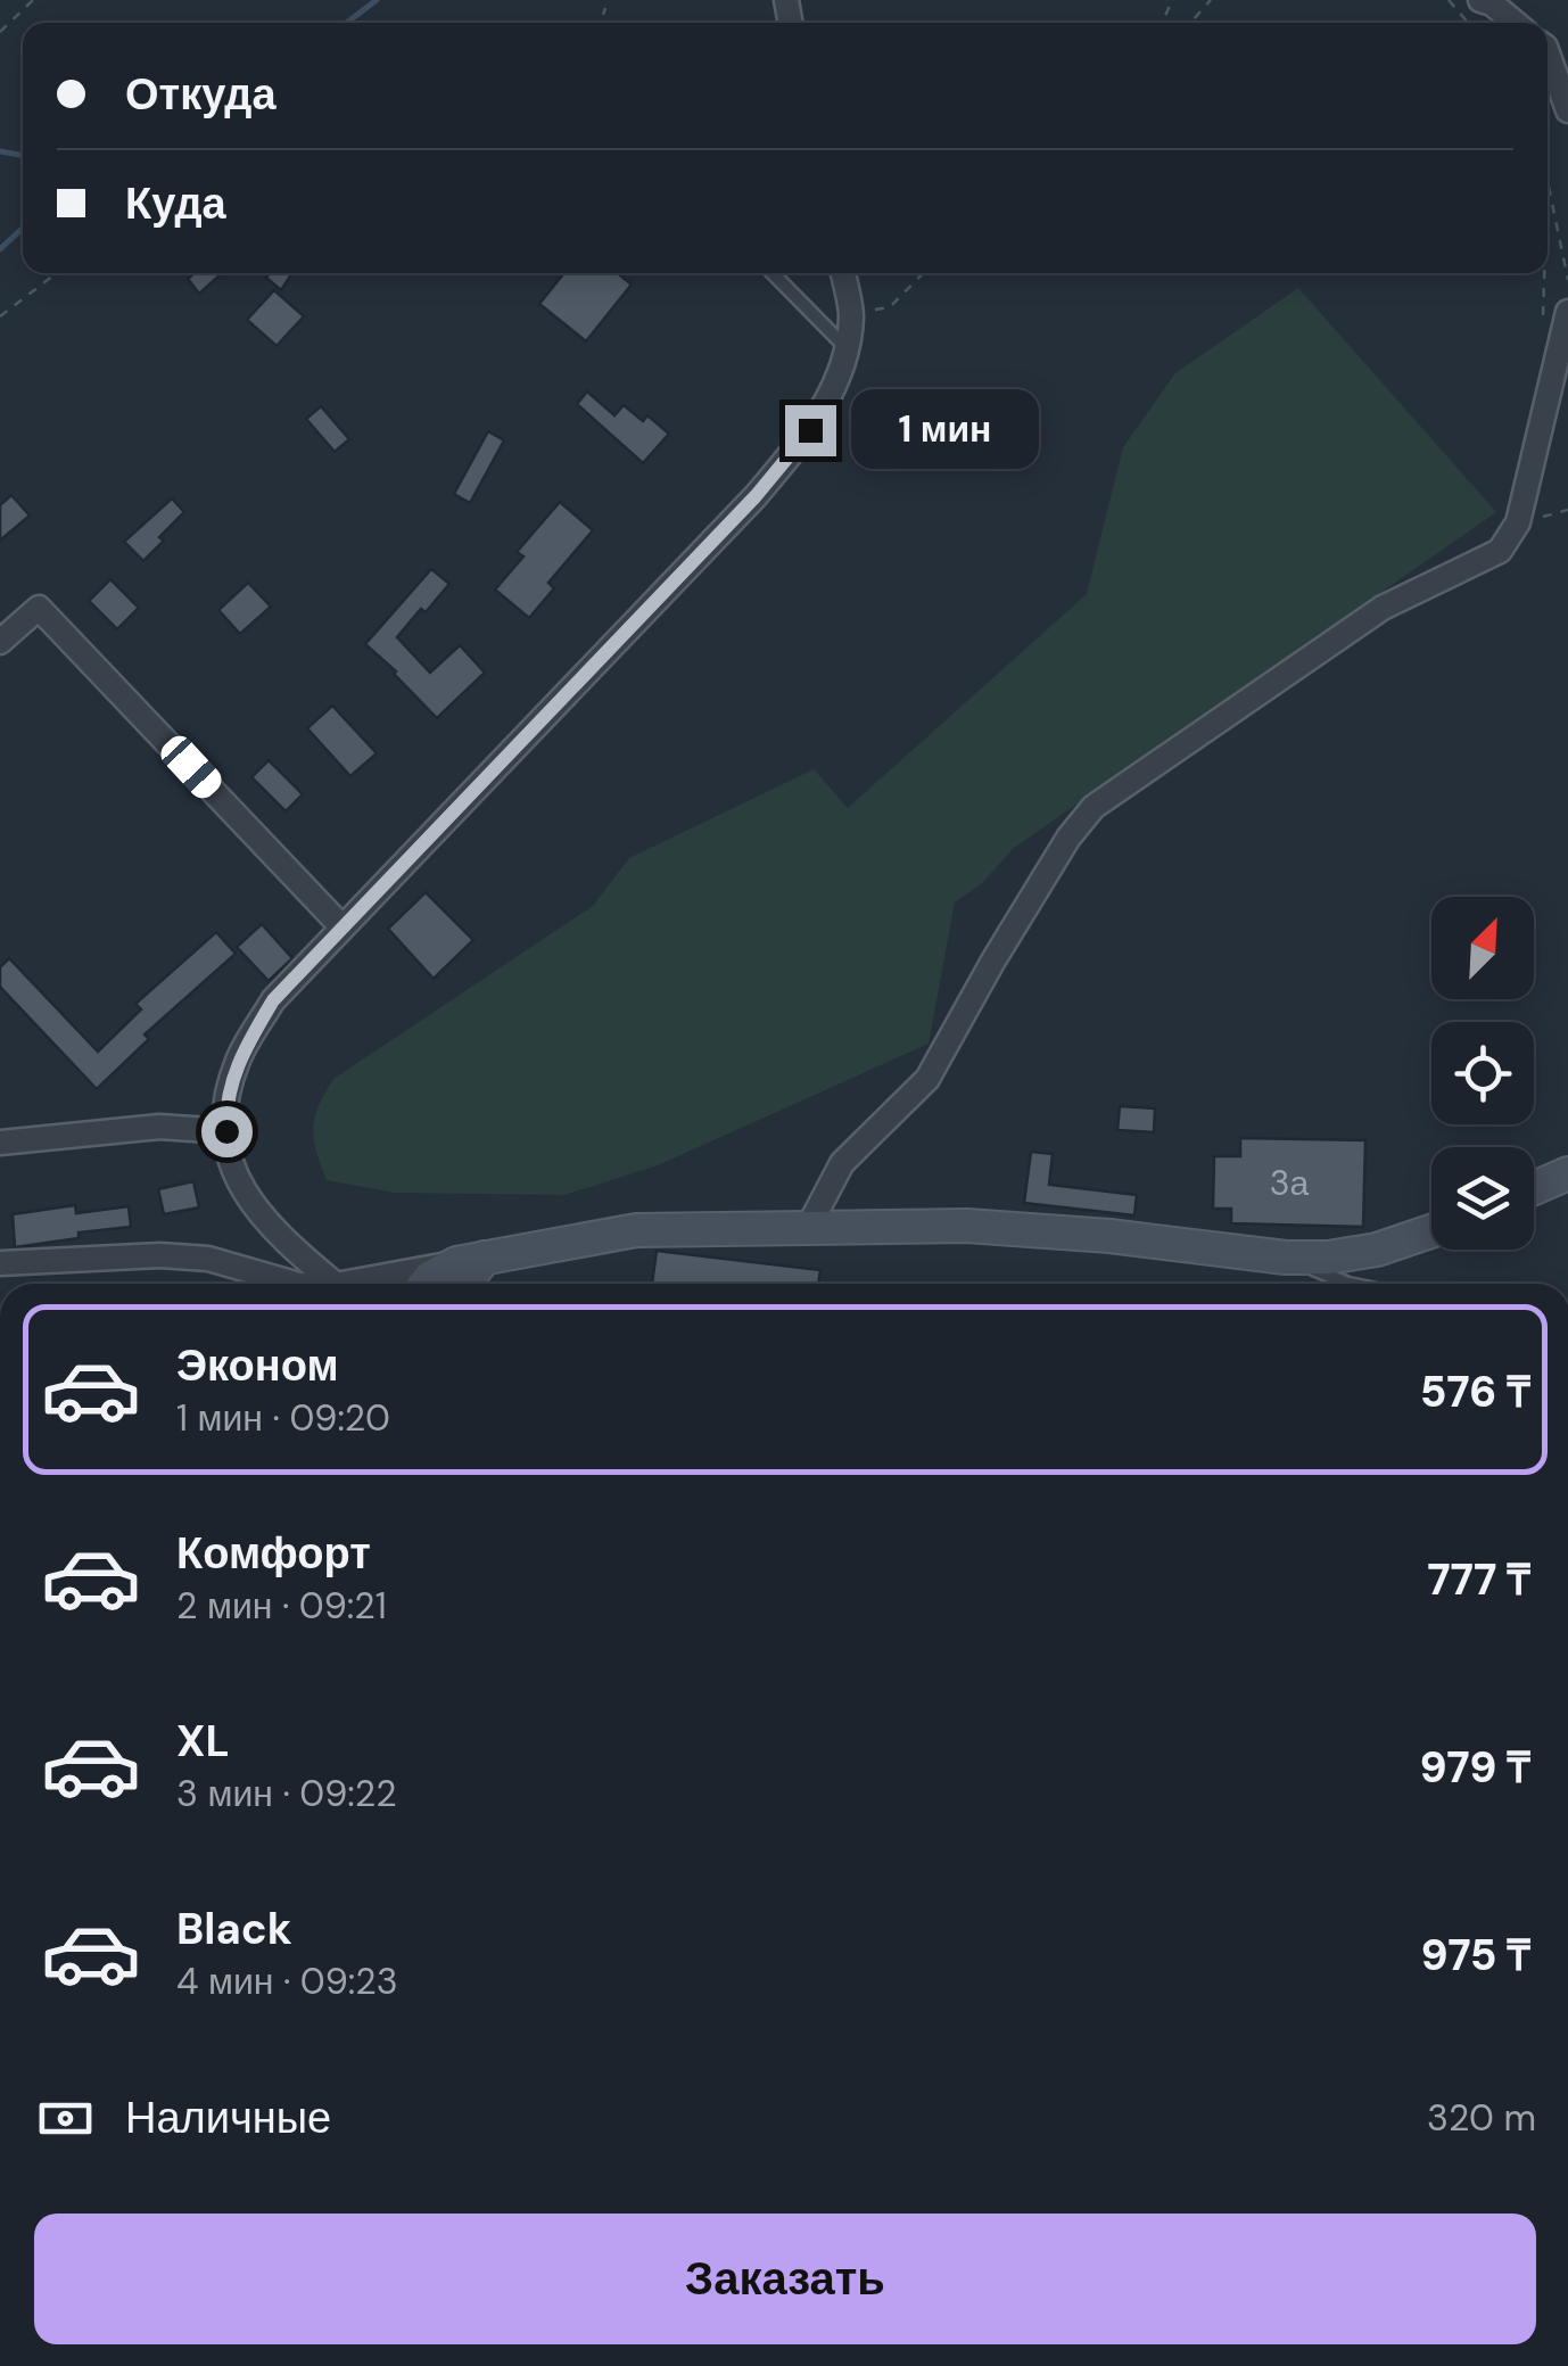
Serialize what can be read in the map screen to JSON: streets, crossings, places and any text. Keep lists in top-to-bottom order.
{
  "house_numbers": ["3а"],
  "north": "top right",
  "page": {
    "banner": ["Откуда", "Куда"],
    "bubble": "1 мин",
    "list": [
      {
        "name": "Эконом",
        "note": "1 мин · 09:20",
        "value": "576 ₸"
      },
      {
        "name": "Комфорт",
        "note": "2 мин · 09:21",
        "value": "777 ₸"
      },
      {
        "name": "XL",
        "note": "3 мин · 09:22",
        "value": "979 ₸"
      },
      {
        "name": "Black",
        "note": "4 мин · 09:23",
        "value": "975 ₸"
      }
    ],
    "pay": ["Наличные", "320 m"],
    "buttons": "Заказать"
  }
}
